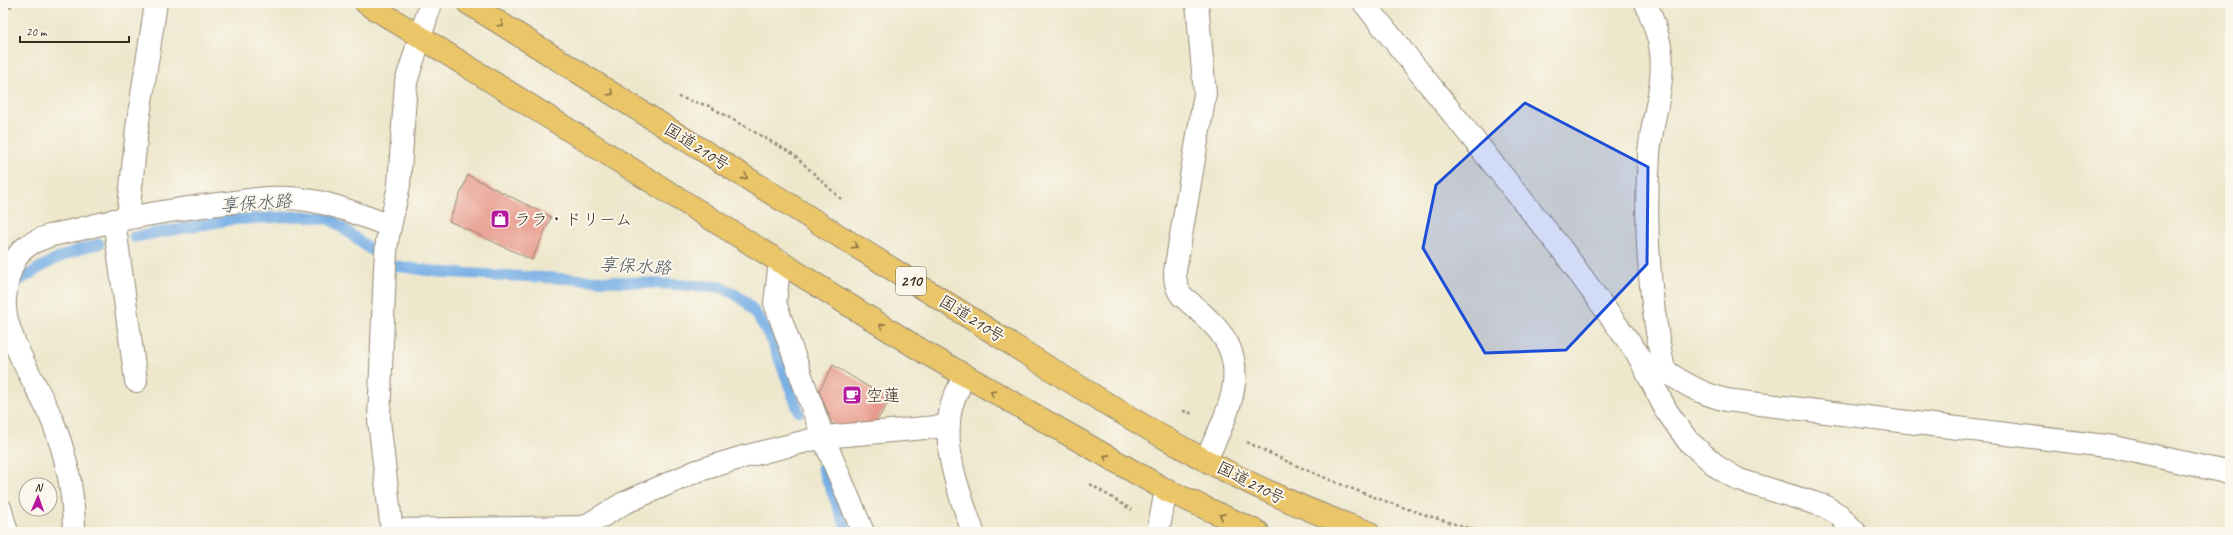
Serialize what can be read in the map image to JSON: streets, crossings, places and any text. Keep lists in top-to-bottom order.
{
  "streets": {
    "highway": ["国道210号", "210"]
  },
  "water": ["享保水路"],
  "places": {
    "shop": ["ララ・ドリーム"],
    "cafe": ["空蓮"]
  },
  "scale_bar": "20 m",
  "north": "top"
}
